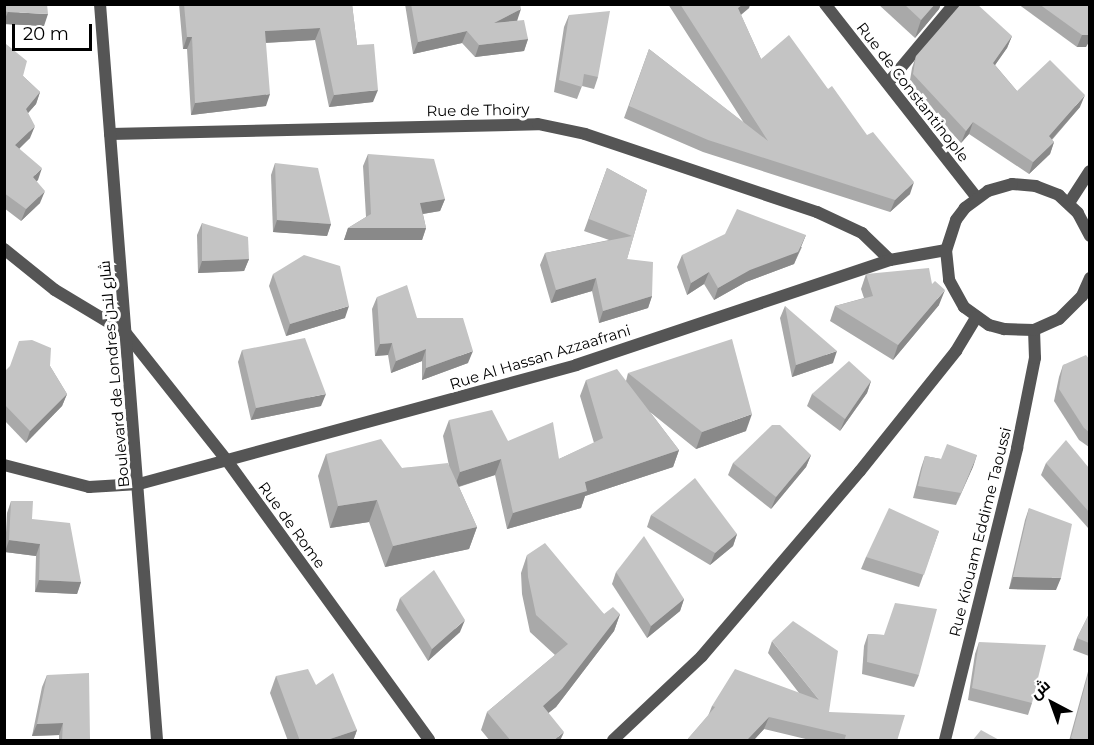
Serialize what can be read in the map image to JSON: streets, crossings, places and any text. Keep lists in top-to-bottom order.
{
  "streets": {
    "street": [
      "Rue de Constantinople",
      "Rue de Thoiry",
      "Rue Al Hassan Azzaafrani",
      "Boulevard de Londres شارع لندن",
      "Rue de Rome",
      "Rue Kiouam Eddime Taoussi"
    ]
  },
  "crossings": [
    ["Rue de Thoiry", "Rue Al Hassan Azzaafrani"],
    ["Rue de Thoiry", "Boulevard de Londres شارع لندن"],
    ["Rue Al Hassan Azzaafrani", "Boulevard de Londres شارع لندن"],
    ["Rue Al Hassan Azzaafrani", "Rue de Rome"],
    ["Boulevard de Londres شارع لندن", "Rue de Rome"]
  ],
  "scale_bar": "20 m",
  "north": "top left"
}
